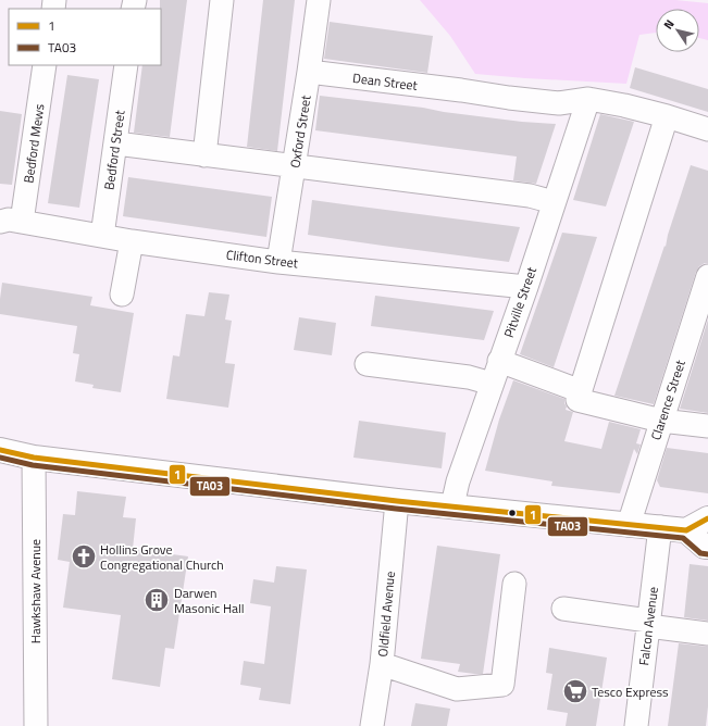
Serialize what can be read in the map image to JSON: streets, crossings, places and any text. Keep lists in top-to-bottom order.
{
  "streets": {
    "street": [
      "Dean Street",
      "Oxford Street",
      "Bedford Mews",
      "Bedford Street",
      "Clifton Street",
      "Pitville Street",
      "Clarence Street",
      "Hawkshaw Avenue",
      "Oldfield Avenue",
      "Falcon Avenue"
    ]
  },
  "crossings": [
    ["Dean Street", "Oxford Street"],
    ["Dean Street", "Pitville Street"],
    ["Oxford Street", "Clifton Street"],
    ["Bedford Mews", "Clifton Street"],
    ["Bedford Street", "Clifton Street"],
    ["Clifton Street", "Pitville Street"]
  ],
  "places": {
    "church": ["Hollins Grove Congregational Church"],
    "building": ["Darwen Masonic Hall"],
    "supermarket": ["Tesco Express"]
  },
  "lines": ["transit line 1", "transit line TA03"],
  "legend": ["1", "TA03"],
  "north": "top left"
}
